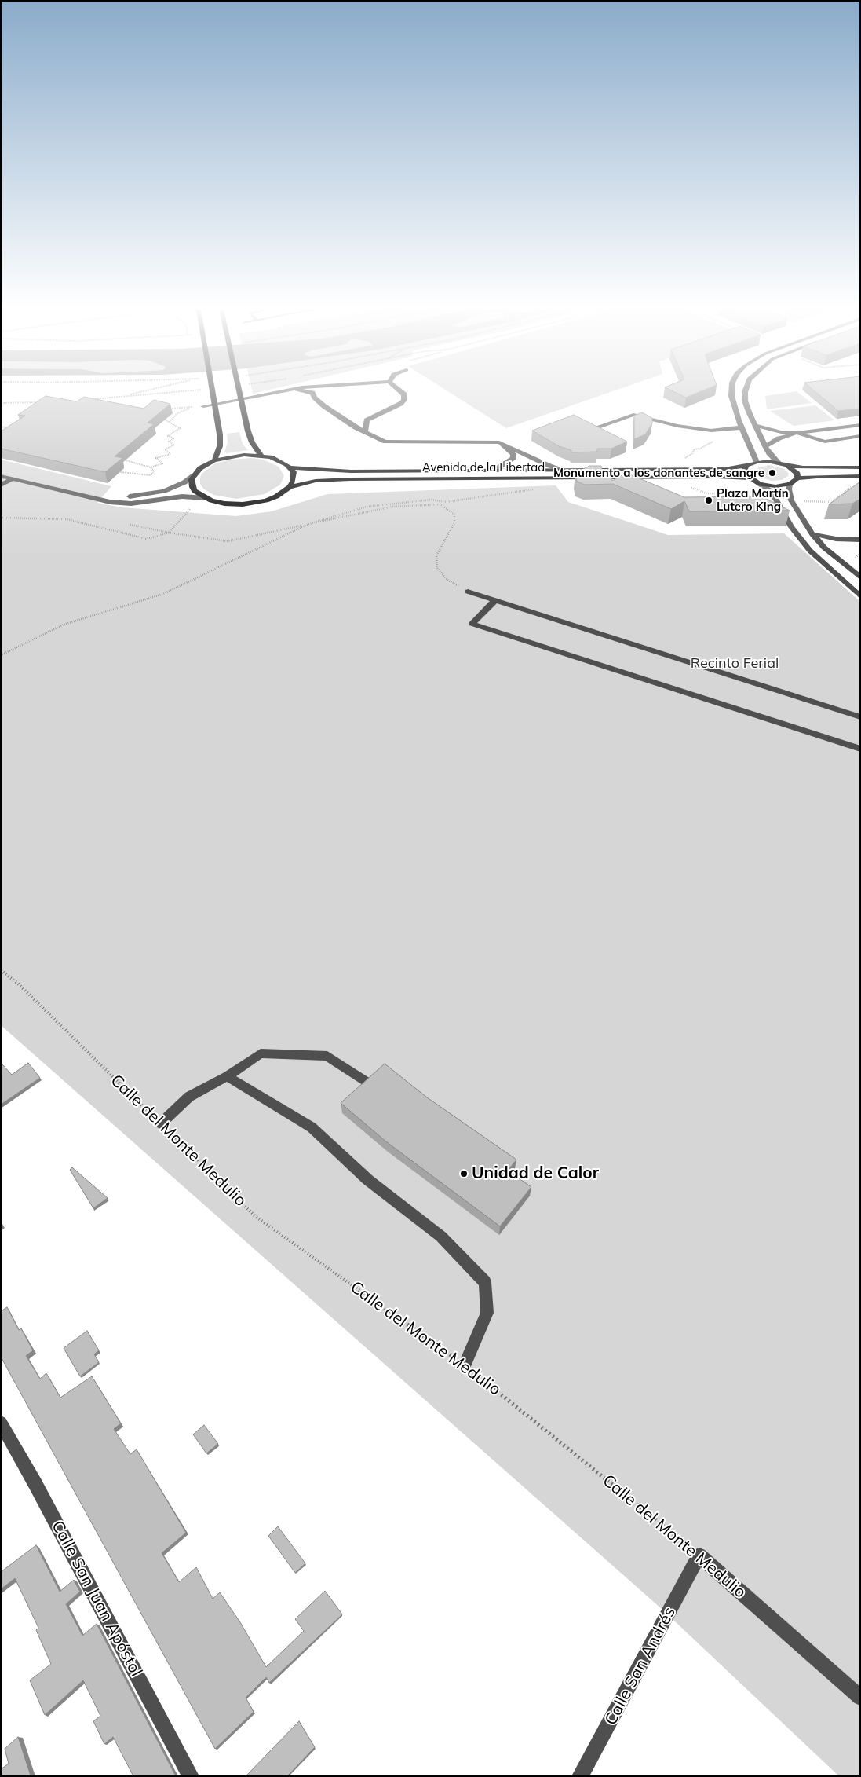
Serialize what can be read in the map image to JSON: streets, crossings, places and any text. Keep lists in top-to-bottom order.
{
  "streets": {
    "main road": ["Avenida de la Libertad"],
    "street": ["Calle del Monte Medulio", "Calle San Juan Apóstol", "Calle San Andrés"]
  },
  "crossings": [
    ["Calle del Monte Medulio", "Calle San Andrés"]
  ],
  "parks": ["Recinto Ferial"],
  "places": ["Monumento a los donantes de sangre", "Plaza Martín Lutero King", "Unidad de Calor"]
}
